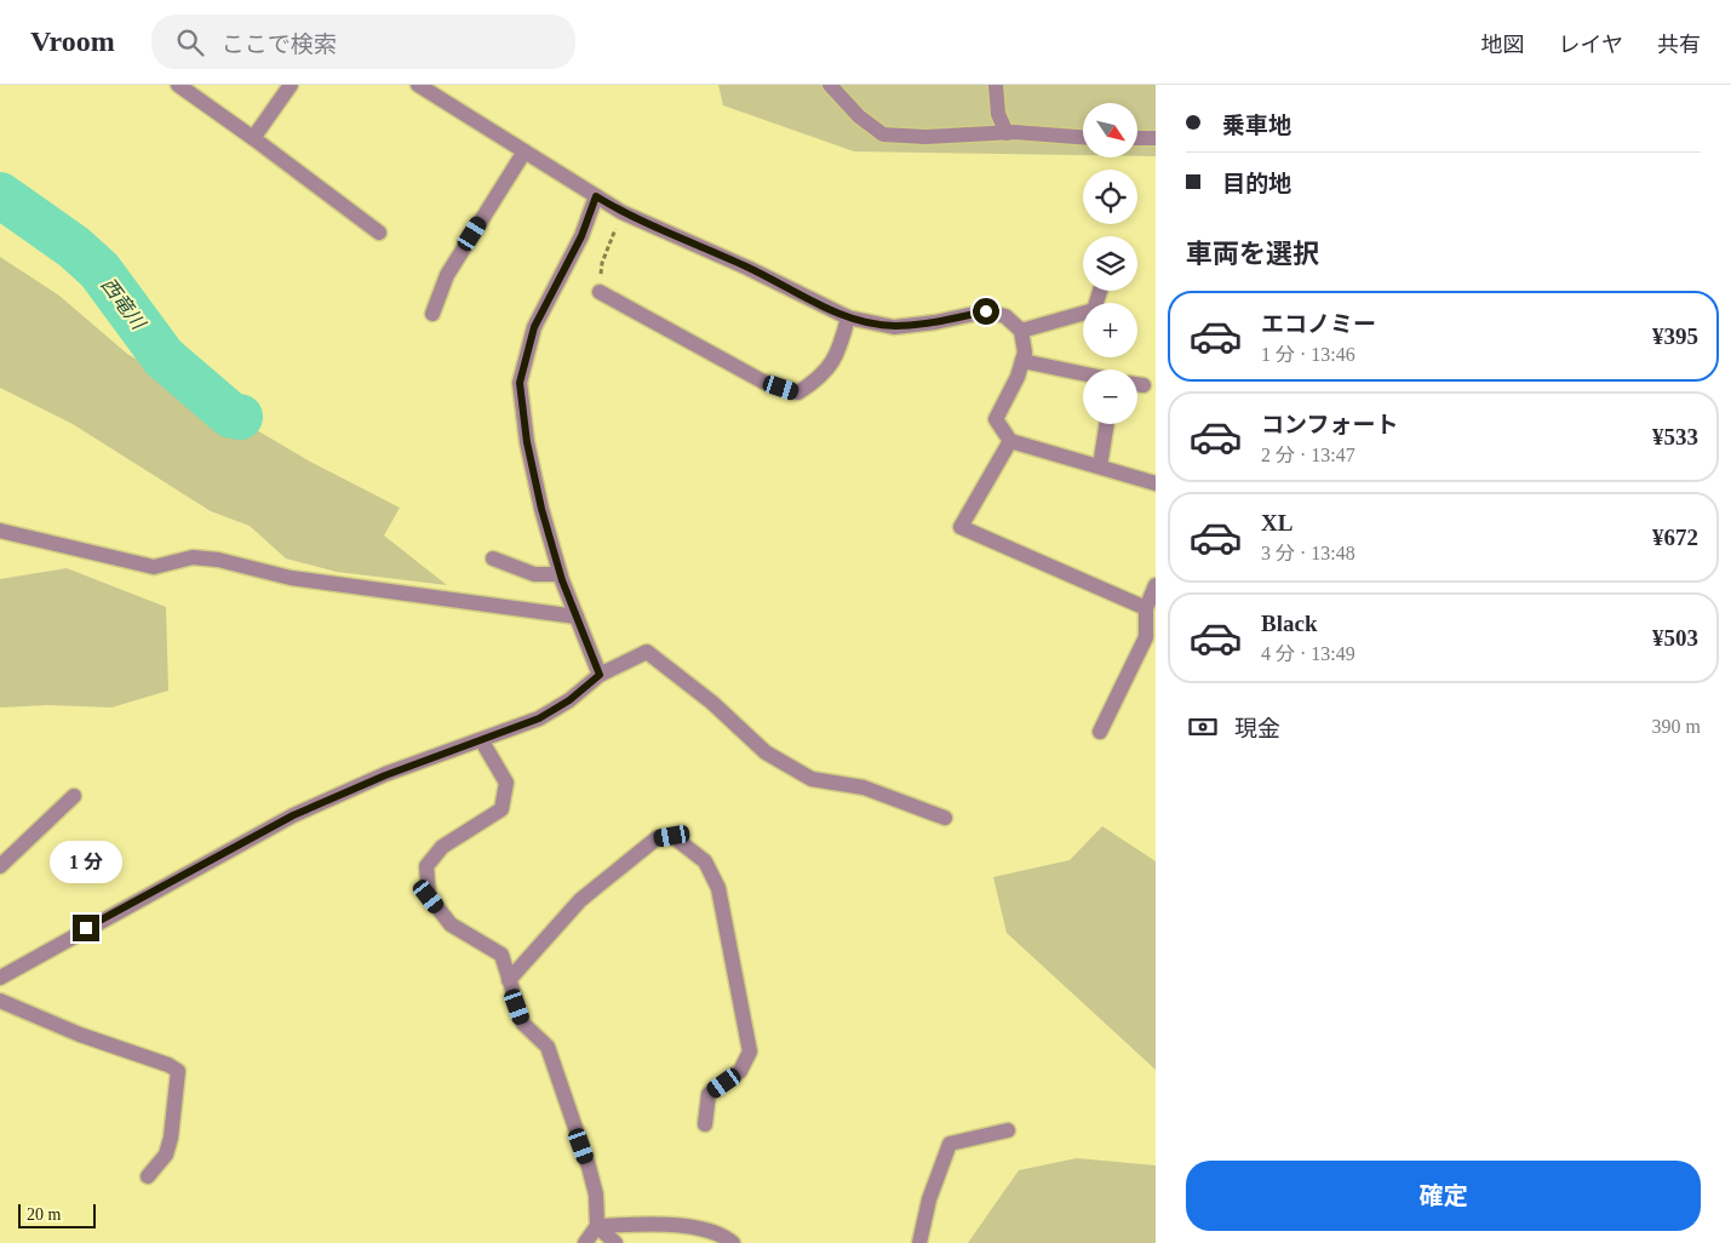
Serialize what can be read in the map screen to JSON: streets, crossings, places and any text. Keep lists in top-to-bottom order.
{
  "water": ["西竜川"],
  "scale_bar": "20 m",
  "north": "bottom right",
  "page": {
    "header": "Vroom",
    "search": "ここで検索",
    "nav": ["地図", "レイヤ", "共有"],
    "banner": ["乗車地", "目的地"],
    "map_buttons": ["+", "−"],
    "heading": "車両を選択",
    "list": [
      {
        "name": "エコノミー",
        "note": "1 分 · 13:46",
        "value": "¥395"
      },
      {
        "name": "コンフォート",
        "note": "2 分 · 13:47",
        "value": "¥533"
      },
      {
        "name": "XL",
        "note": "3 分 · 13:48",
        "value": "¥672"
      },
      {
        "name": "Black",
        "note": "4 分 · 13:49",
        "value": "¥503"
      }
    ],
    "pay": ["現金", "390 m"],
    "bubble": "1 分",
    "buttons": "確定",
    "scale": "20 m"
  }
}
